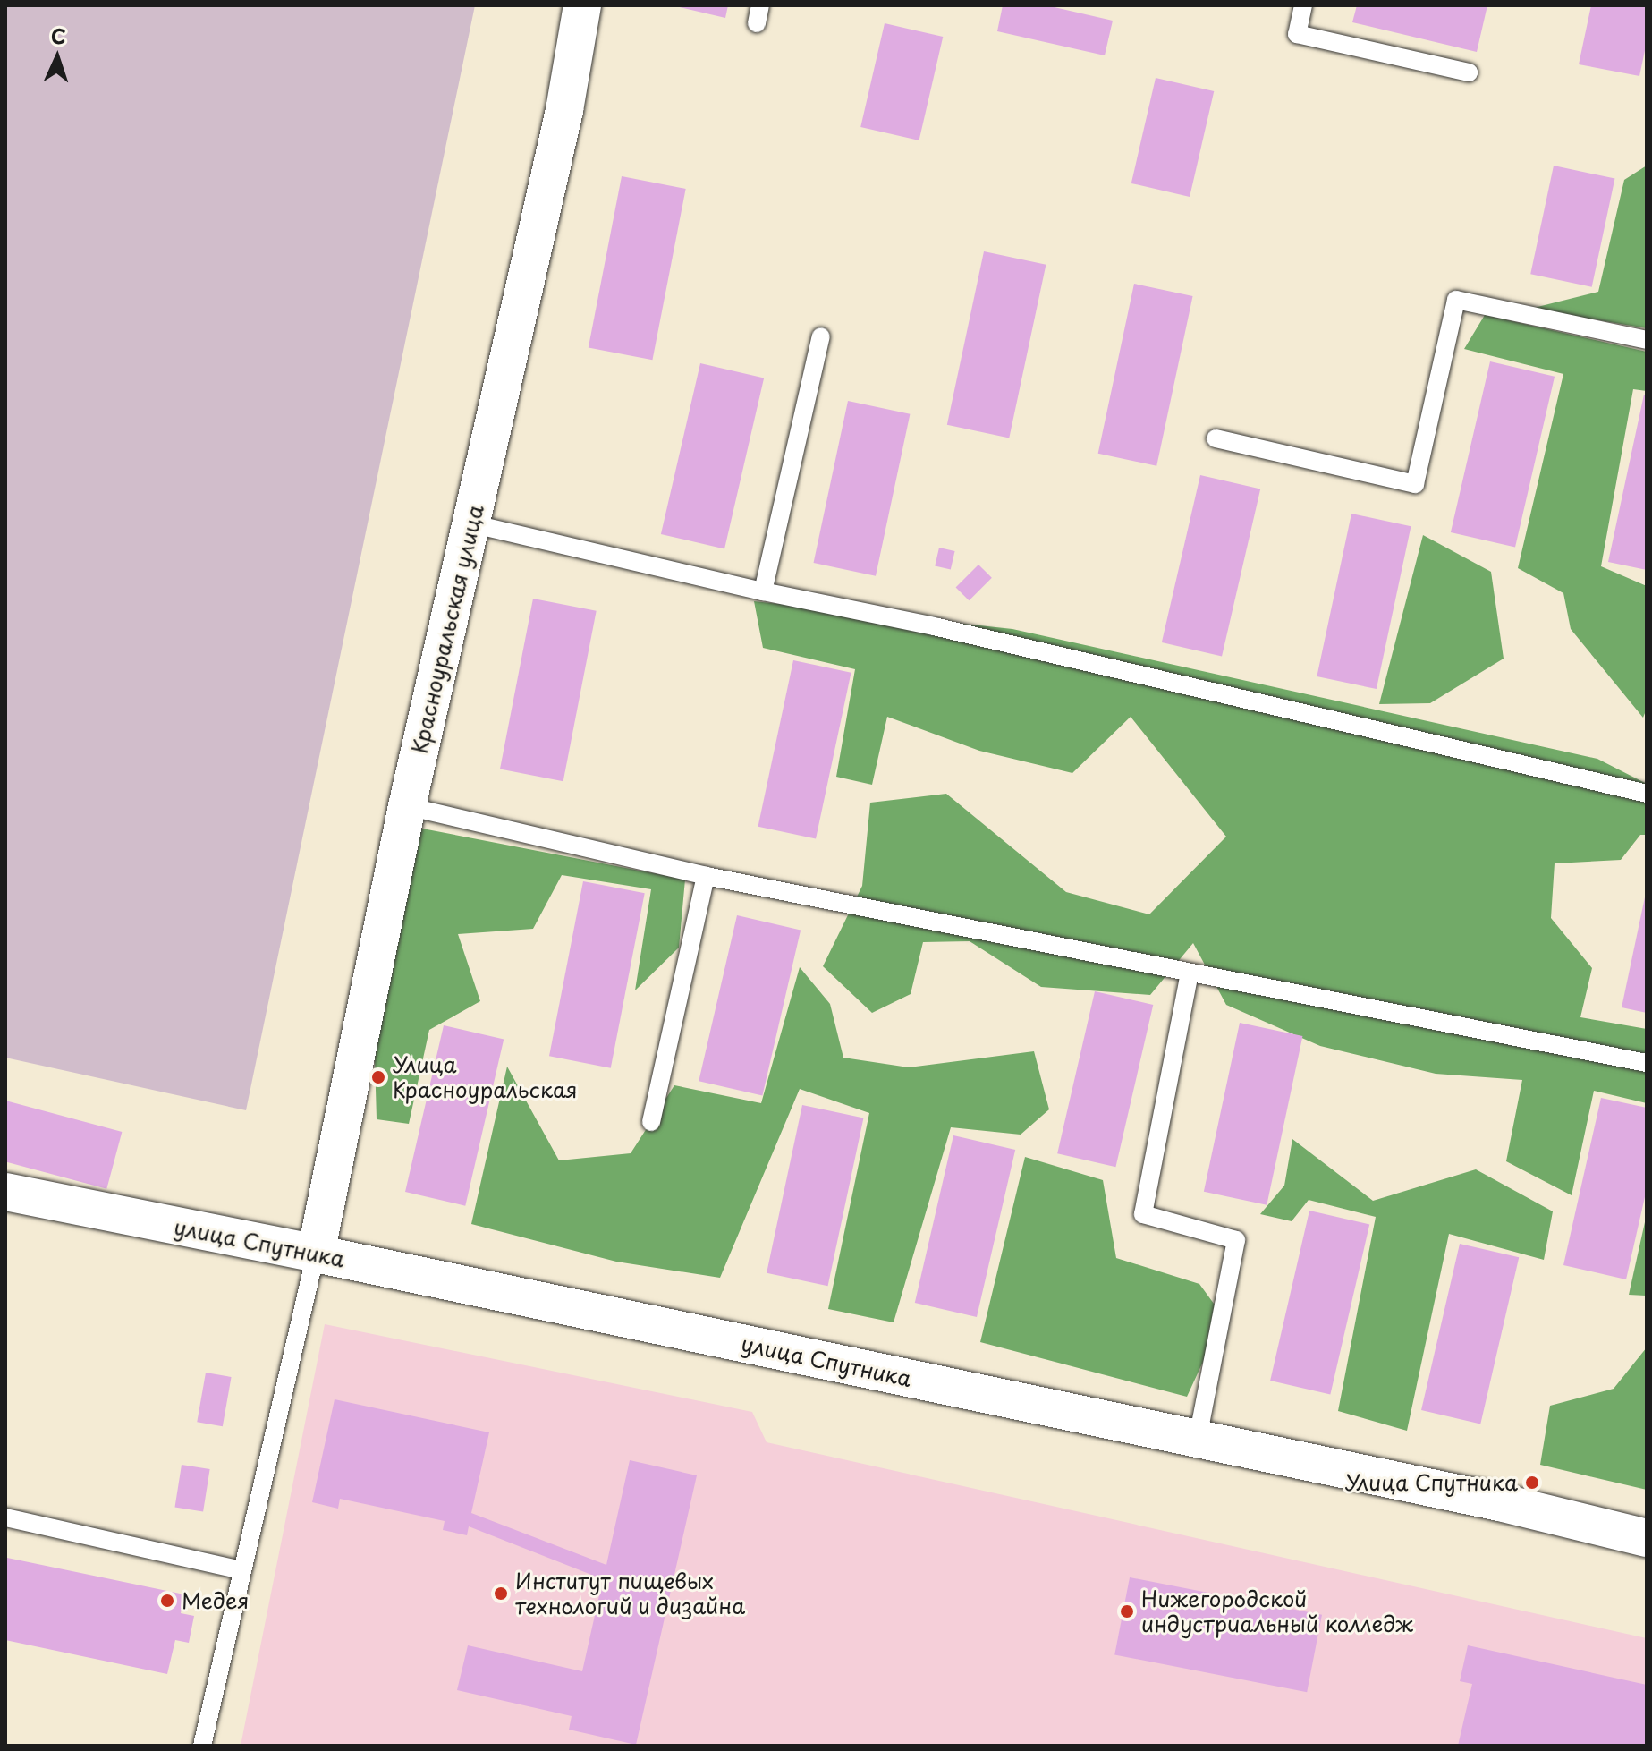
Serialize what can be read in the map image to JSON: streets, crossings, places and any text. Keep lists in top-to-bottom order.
{
  "streets": {
    "street": ["Красноуральская улица", "улица Спутника"]
  },
  "crossings": [
    ["Красноуральская улица", "улица Спутника"]
  ],
  "places": [
    "Улица Красноуральская",
    "Улица Спутника",
    "Институт пищевых технологий и дизайна",
    "Медея",
    "Нижегородской индустриальный колледж"
  ],
  "north": "top"
}
